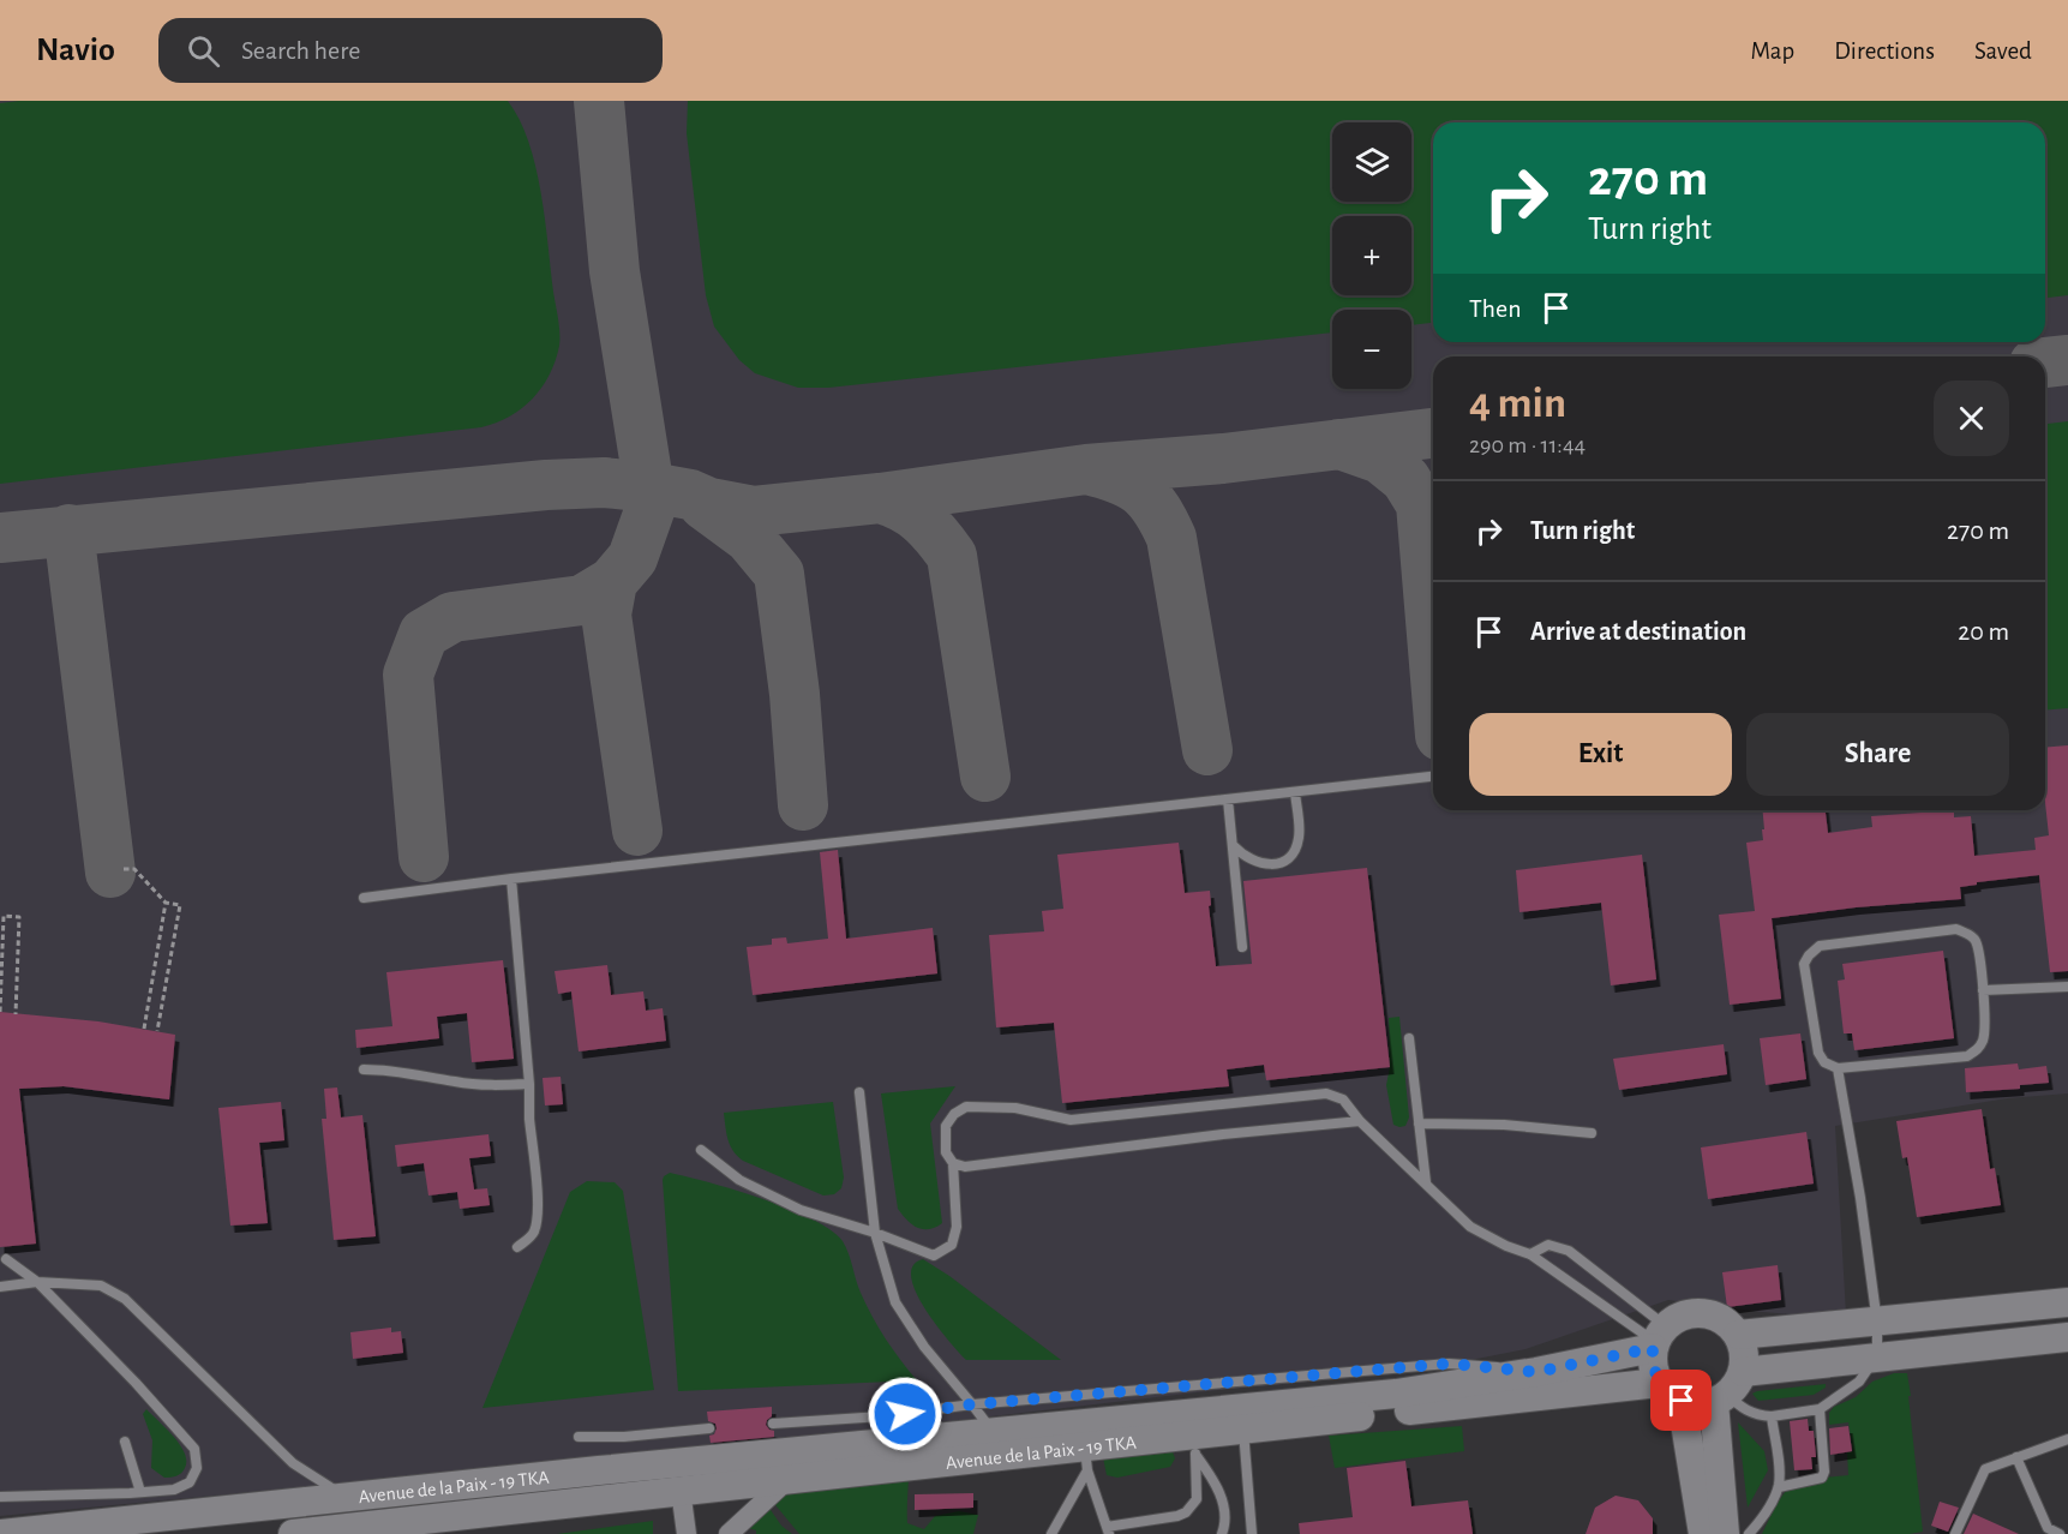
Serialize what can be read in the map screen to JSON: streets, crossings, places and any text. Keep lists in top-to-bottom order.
{
  "streets": {
    "main road": ["Avenue de la Paix - 19 TKA"]
  },
  "page": {
    "header": "Navio",
    "search": "Search here",
    "nav": ["Map", "Directions", "Saved"],
    "map_buttons": ["+", "−"],
    "turn": ["270 m", "Turn right"],
    "then": "Then",
    "heading": ["4 min", "290 m · 11:44"],
    "list": [
      {
        "name": "Turn right",
        "value": "270 m"
      },
      {
        "name": "Arrive at destination",
        "value": "20 m"
      }
    ],
    "buttons": ["Exit", "Share"]
  }
}
